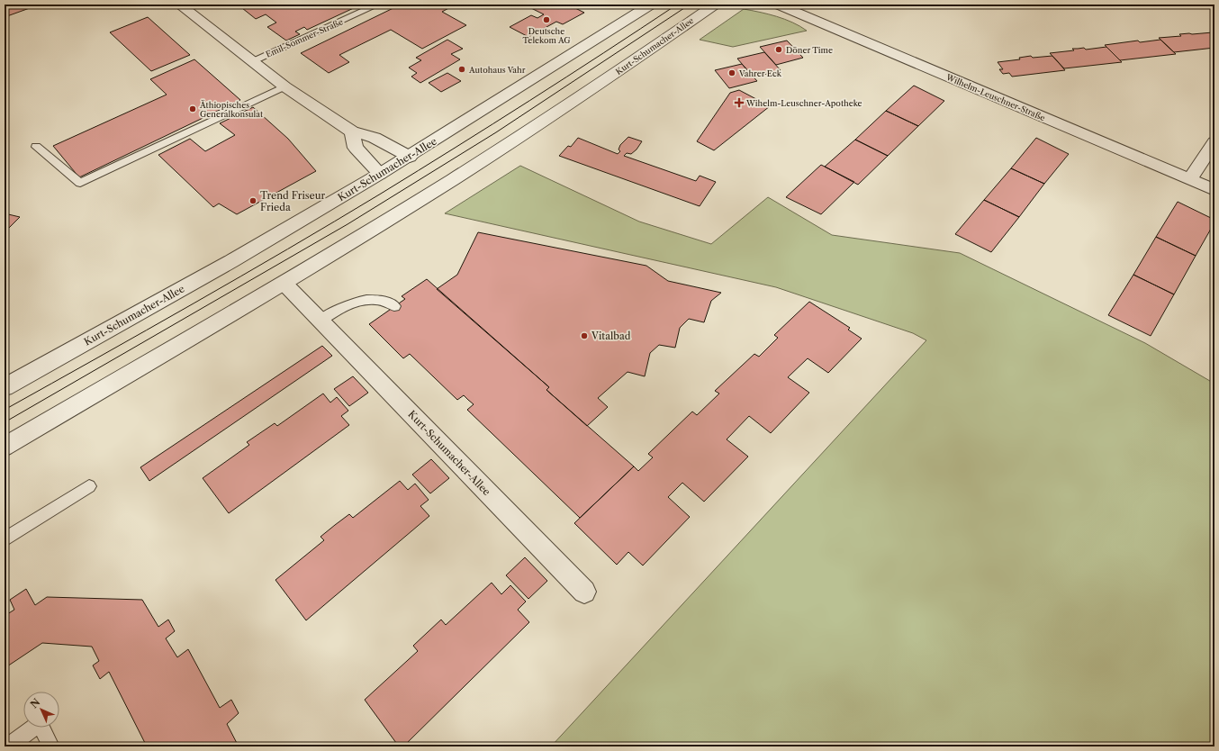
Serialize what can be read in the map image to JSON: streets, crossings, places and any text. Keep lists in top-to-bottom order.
{
  "streets": {
    "street": ["Emil-Sommer-Straße", "Kurt-Schumacher-Allee", "Wilhelm-Leuschner-Straße"]
  },
  "crossings": [
    ["Emil-Sommer-Straße", "Kurt-Schumacher-Allee"]
  ],
  "places": {
    "other": [
      "Deutsche Telekom AG",
      "Döner Time",
      "Autohaus Vahr",
      "Vahrer Eck",
      "Äthiopisches Generalkonsulat",
      "Trend Friseur Frieda",
      "Vitalbad"
    ],
    "health": ["Wihelm-Leuschner-Apotheke"]
  },
  "north": "top left"
}
